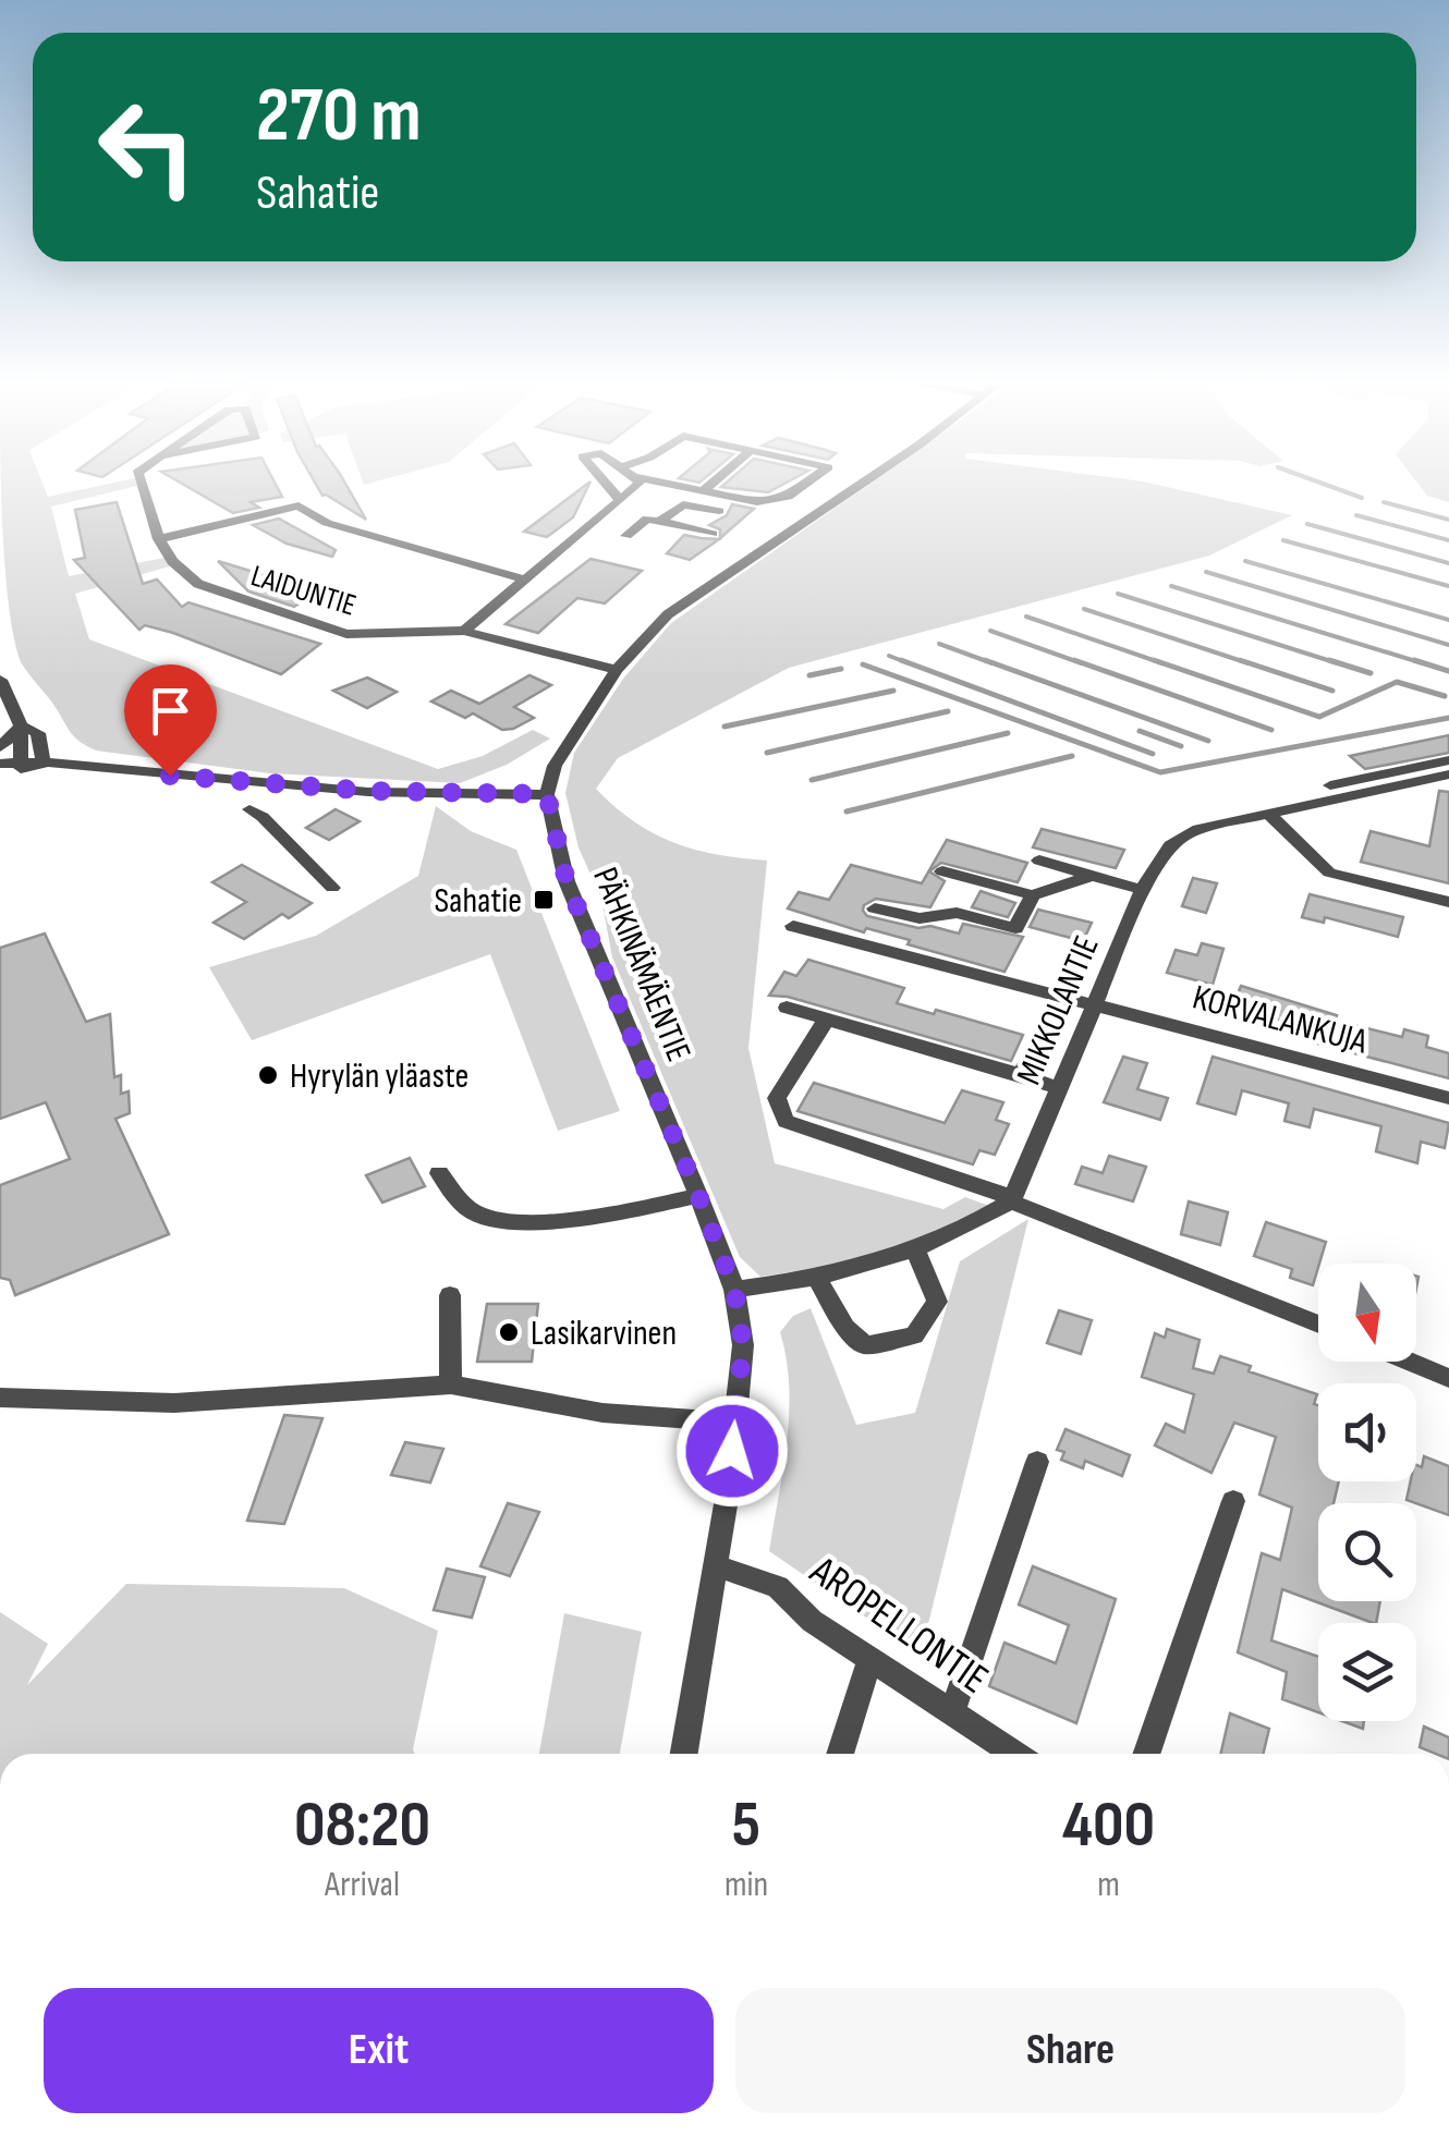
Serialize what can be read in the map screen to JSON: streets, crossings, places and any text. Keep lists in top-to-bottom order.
{
  "streets": {
    "street": [
      "LAIDUNTIE",
      "PÄHKINÄMÄENTIE",
      "MIKKOLANTIE",
      "KORVALANKUJA",
      "AROPELLONTIE"
    ]
  },
  "crossings": [
    ["PÄHKINÄMÄENTIE", "AROPELLONTIE"],
    ["MIKKOLANTIE", "KORVALANKUJA"]
  ],
  "places": {
    "transit": ["Sahatie"],
    "other": ["Hyrylän yläaste", "Lasikarvinen"]
  },
  "north": "bottom",
  "page": {
    "turn": ["270 m", "Sahatie"],
    "eta": [
      "08:20",
      "Arrival",
      "5",
      "min",
      "400",
      "m"
    ],
    "buttons": ["Exit", "Share"]
  }
}
